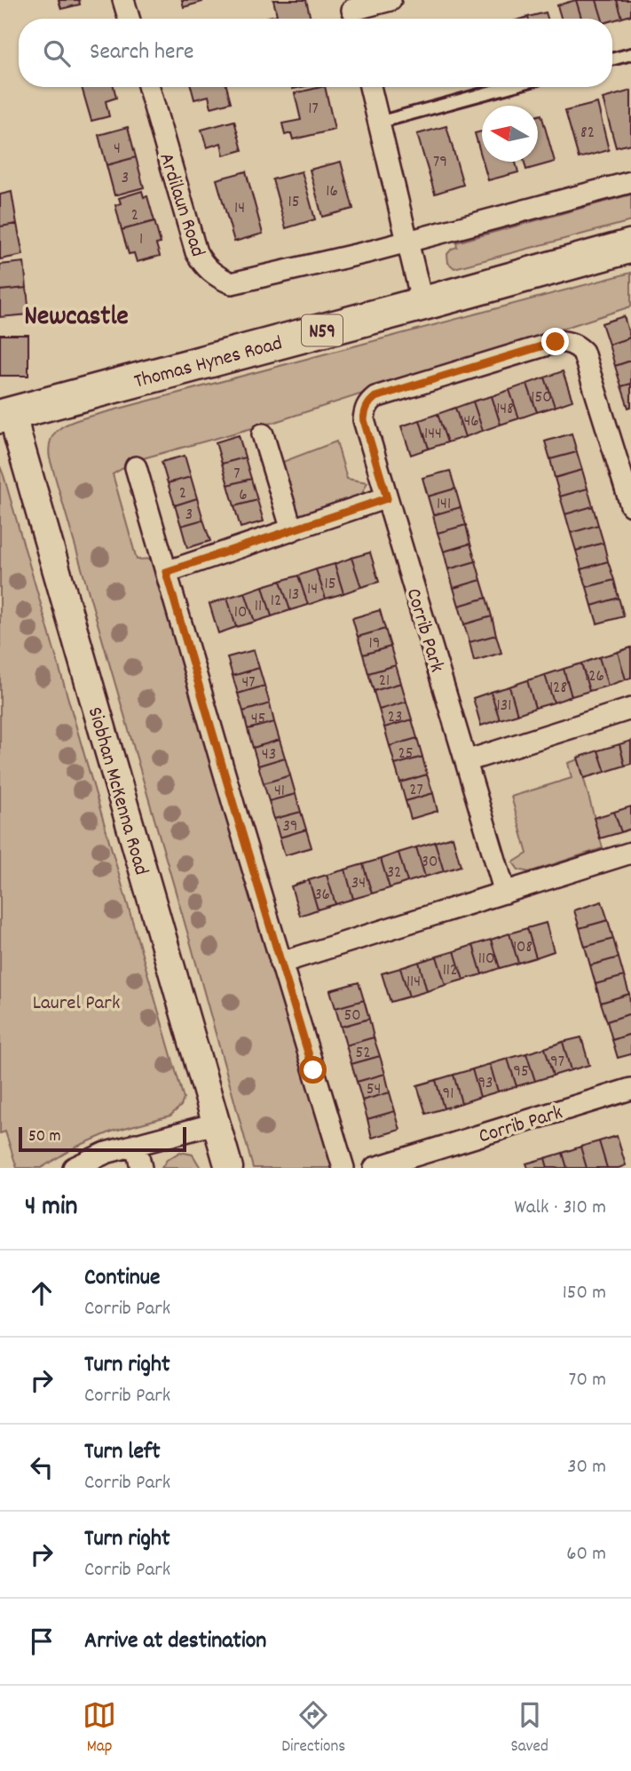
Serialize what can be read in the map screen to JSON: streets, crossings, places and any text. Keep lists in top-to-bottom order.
{
  "streets": {
    "main road": ["N59", "Thomas Hynes Road"],
    "street": ["Ardilaun Road", "Corrib Park", "Siobhan McKenna Road"]
  },
  "crossings": [
    ["Thomas Hynes Road", "Siobhan McKenna Road"]
  ],
  "districts": ["Newcastle"],
  "parks": ["Laurel Park"],
  "house_numbers": [
    "17",
    "82",
    "4",
    "79",
    "3",
    "16",
    "15",
    "14",
    "2",
    "1",
    "150",
    "148",
    "146",
    "144",
    "7",
    "2",
    "6",
    "141",
    "3",
    "15",
    "14",
    "13",
    "12",
    "11",
    "10",
    "19",
    "126",
    "21",
    "47",
    "128",
    "131",
    "23",
    "45",
    "25",
    "43",
    "27",
    "41",
    "39",
    "30",
    "32",
    "34",
    "36",
    "108",
    "110",
    "112",
    "114",
    "50",
    "52",
    "97",
    "95",
    "93",
    "54",
    "91"
  ],
  "scale_bar": "50 m",
  "north": "left",
  "page": {
    "search": "Search here",
    "scale": "50 m",
    "heading": ["4 min", "Walk · 310 m"],
    "list": [
      ["Continue", "Corrib Park", "150 m"],
      ["Turn right", "Corrib Park", "70 m"],
      ["Turn left", "Corrib Park", "30 m"],
      ["Turn right", "Corrib Park", "60 m"],
      "Arrive at destination"
    ],
    "nav": ["Map", "Directions", "Saved"]
  }
}
